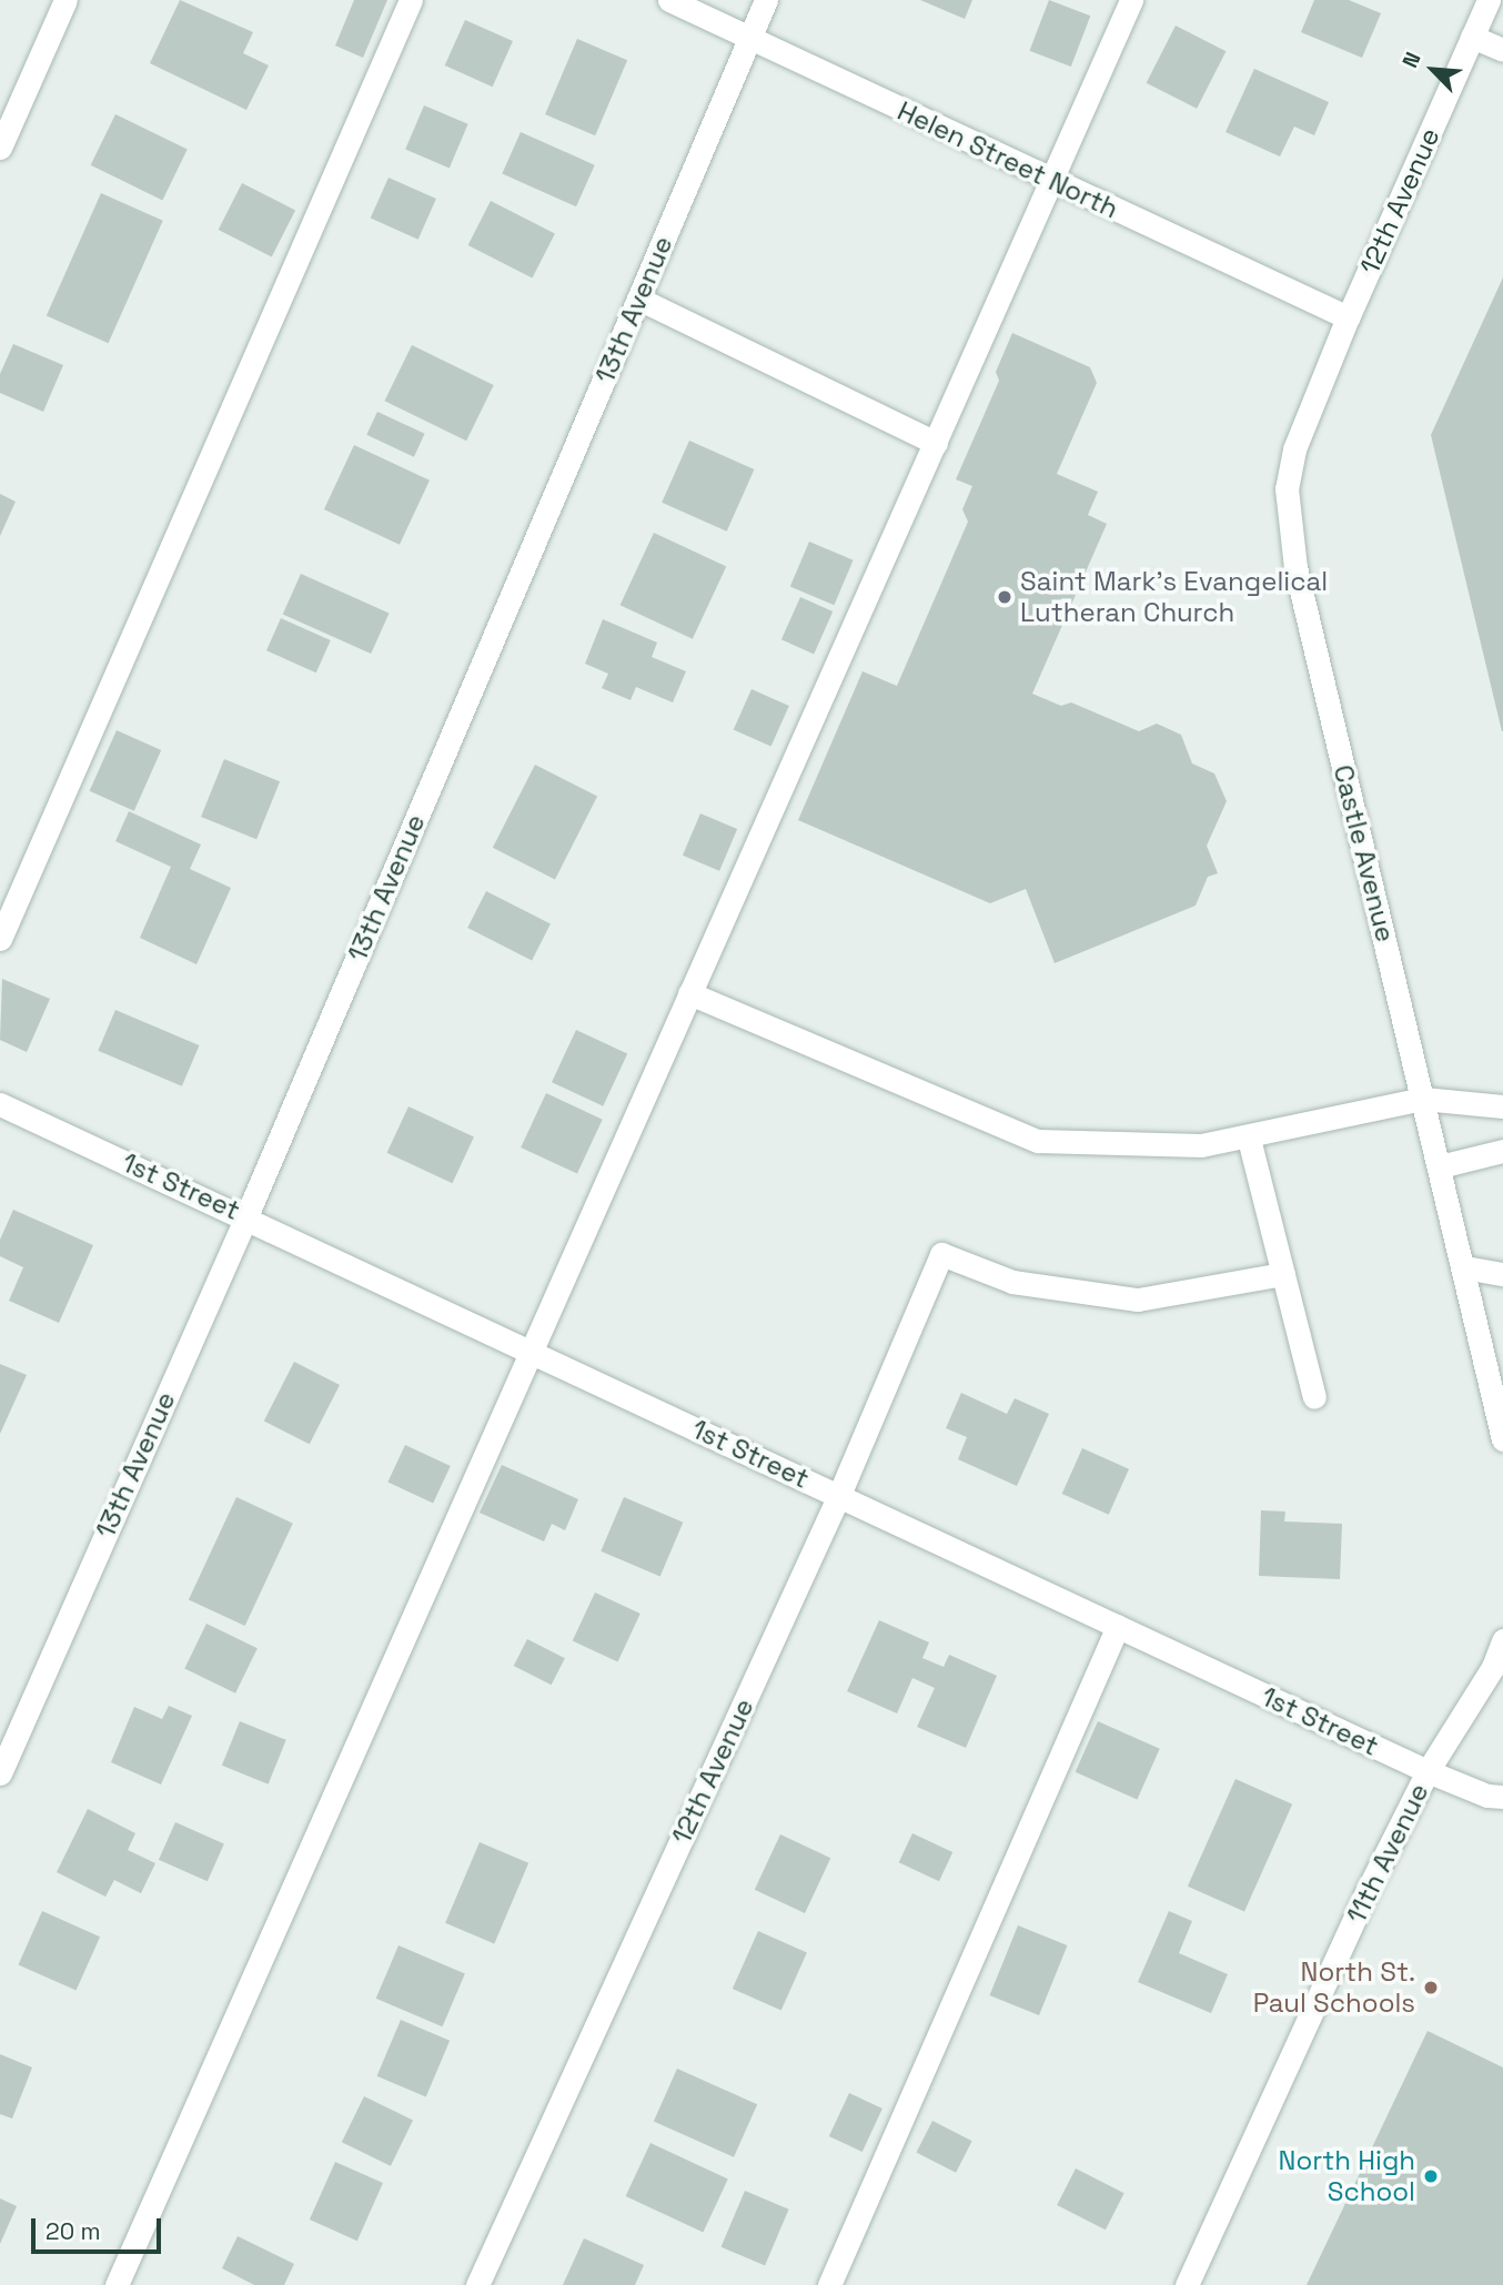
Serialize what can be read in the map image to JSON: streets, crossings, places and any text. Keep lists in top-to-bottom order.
{
  "streets": {
    "street": [
      "Helen Street North",
      "12th Avenue",
      "13th Avenue",
      "Castle Avenue",
      "1st Street",
      "11th Avenue"
    ]
  },
  "crossings": [
    ["Helen Street North", "12th Avenue"],
    ["Helen Street North", "13th Avenue"],
    ["Helen Street North", "Castle Avenue"],
    ["12th Avenue", "Castle Avenue"],
    ["12th Avenue", "1st Street"],
    ["13th Avenue", "1st Street"],
    ["1st Street", "11th Avenue"]
  ],
  "places": ["Saint Mark's Evangelical Lutheran Church", "North St. Paul Schools", "North High School"],
  "scale_bar": "20 m",
  "north": "top left"
}
